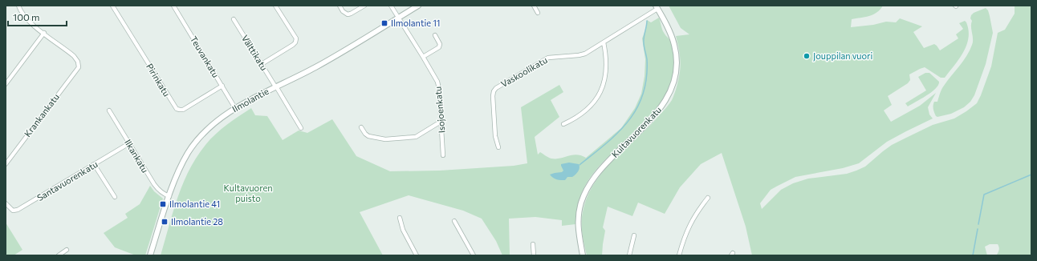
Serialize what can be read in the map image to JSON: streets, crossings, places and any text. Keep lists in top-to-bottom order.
{
  "streets": {
    "street": [
      "Välttikatu",
      "Teuvankatu",
      "Vaskoolikatu",
      "Pirinkatu",
      "Ilmolantie",
      "Isojoenkatu",
      "Krankankatu",
      "Kultavuorenkatu",
      "Ilkankatu",
      "Santavuorenkatu"
    ]
  },
  "crossings": [
    ["Välttikatu", "Ilmolantie"],
    ["Teuvankatu", "Pirinkatu"],
    ["Teuvankatu", "Ilmolantie"],
    ["Vaskoolikatu", "Kultavuorenkatu"],
    ["Ilmolantie", "Isojoenkatu"],
    ["Ilmolantie", "Ilkankatu"],
    ["Ilkankatu", "Santavuorenkatu"]
  ],
  "parks": ["Kultavuoren puisto"],
  "places": {
    "transit": ["Ilmolantie 11", "Ilmolantie 41", "Ilmolantie 28"],
    "other": ["Jouppilan vuori"]
  },
  "scale_bar": "100 m"
}
